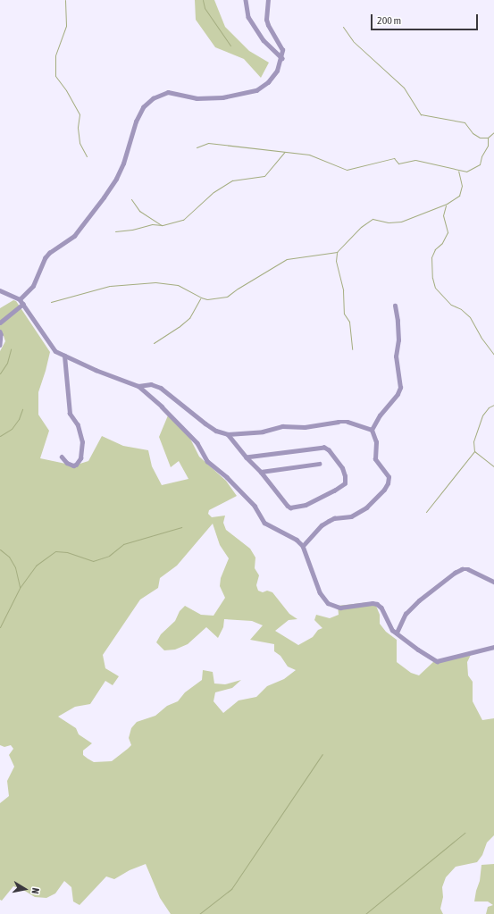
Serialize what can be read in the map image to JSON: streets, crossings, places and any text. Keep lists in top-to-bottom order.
{
  "scale_bar": "200 m",
  "north": "right"
}
